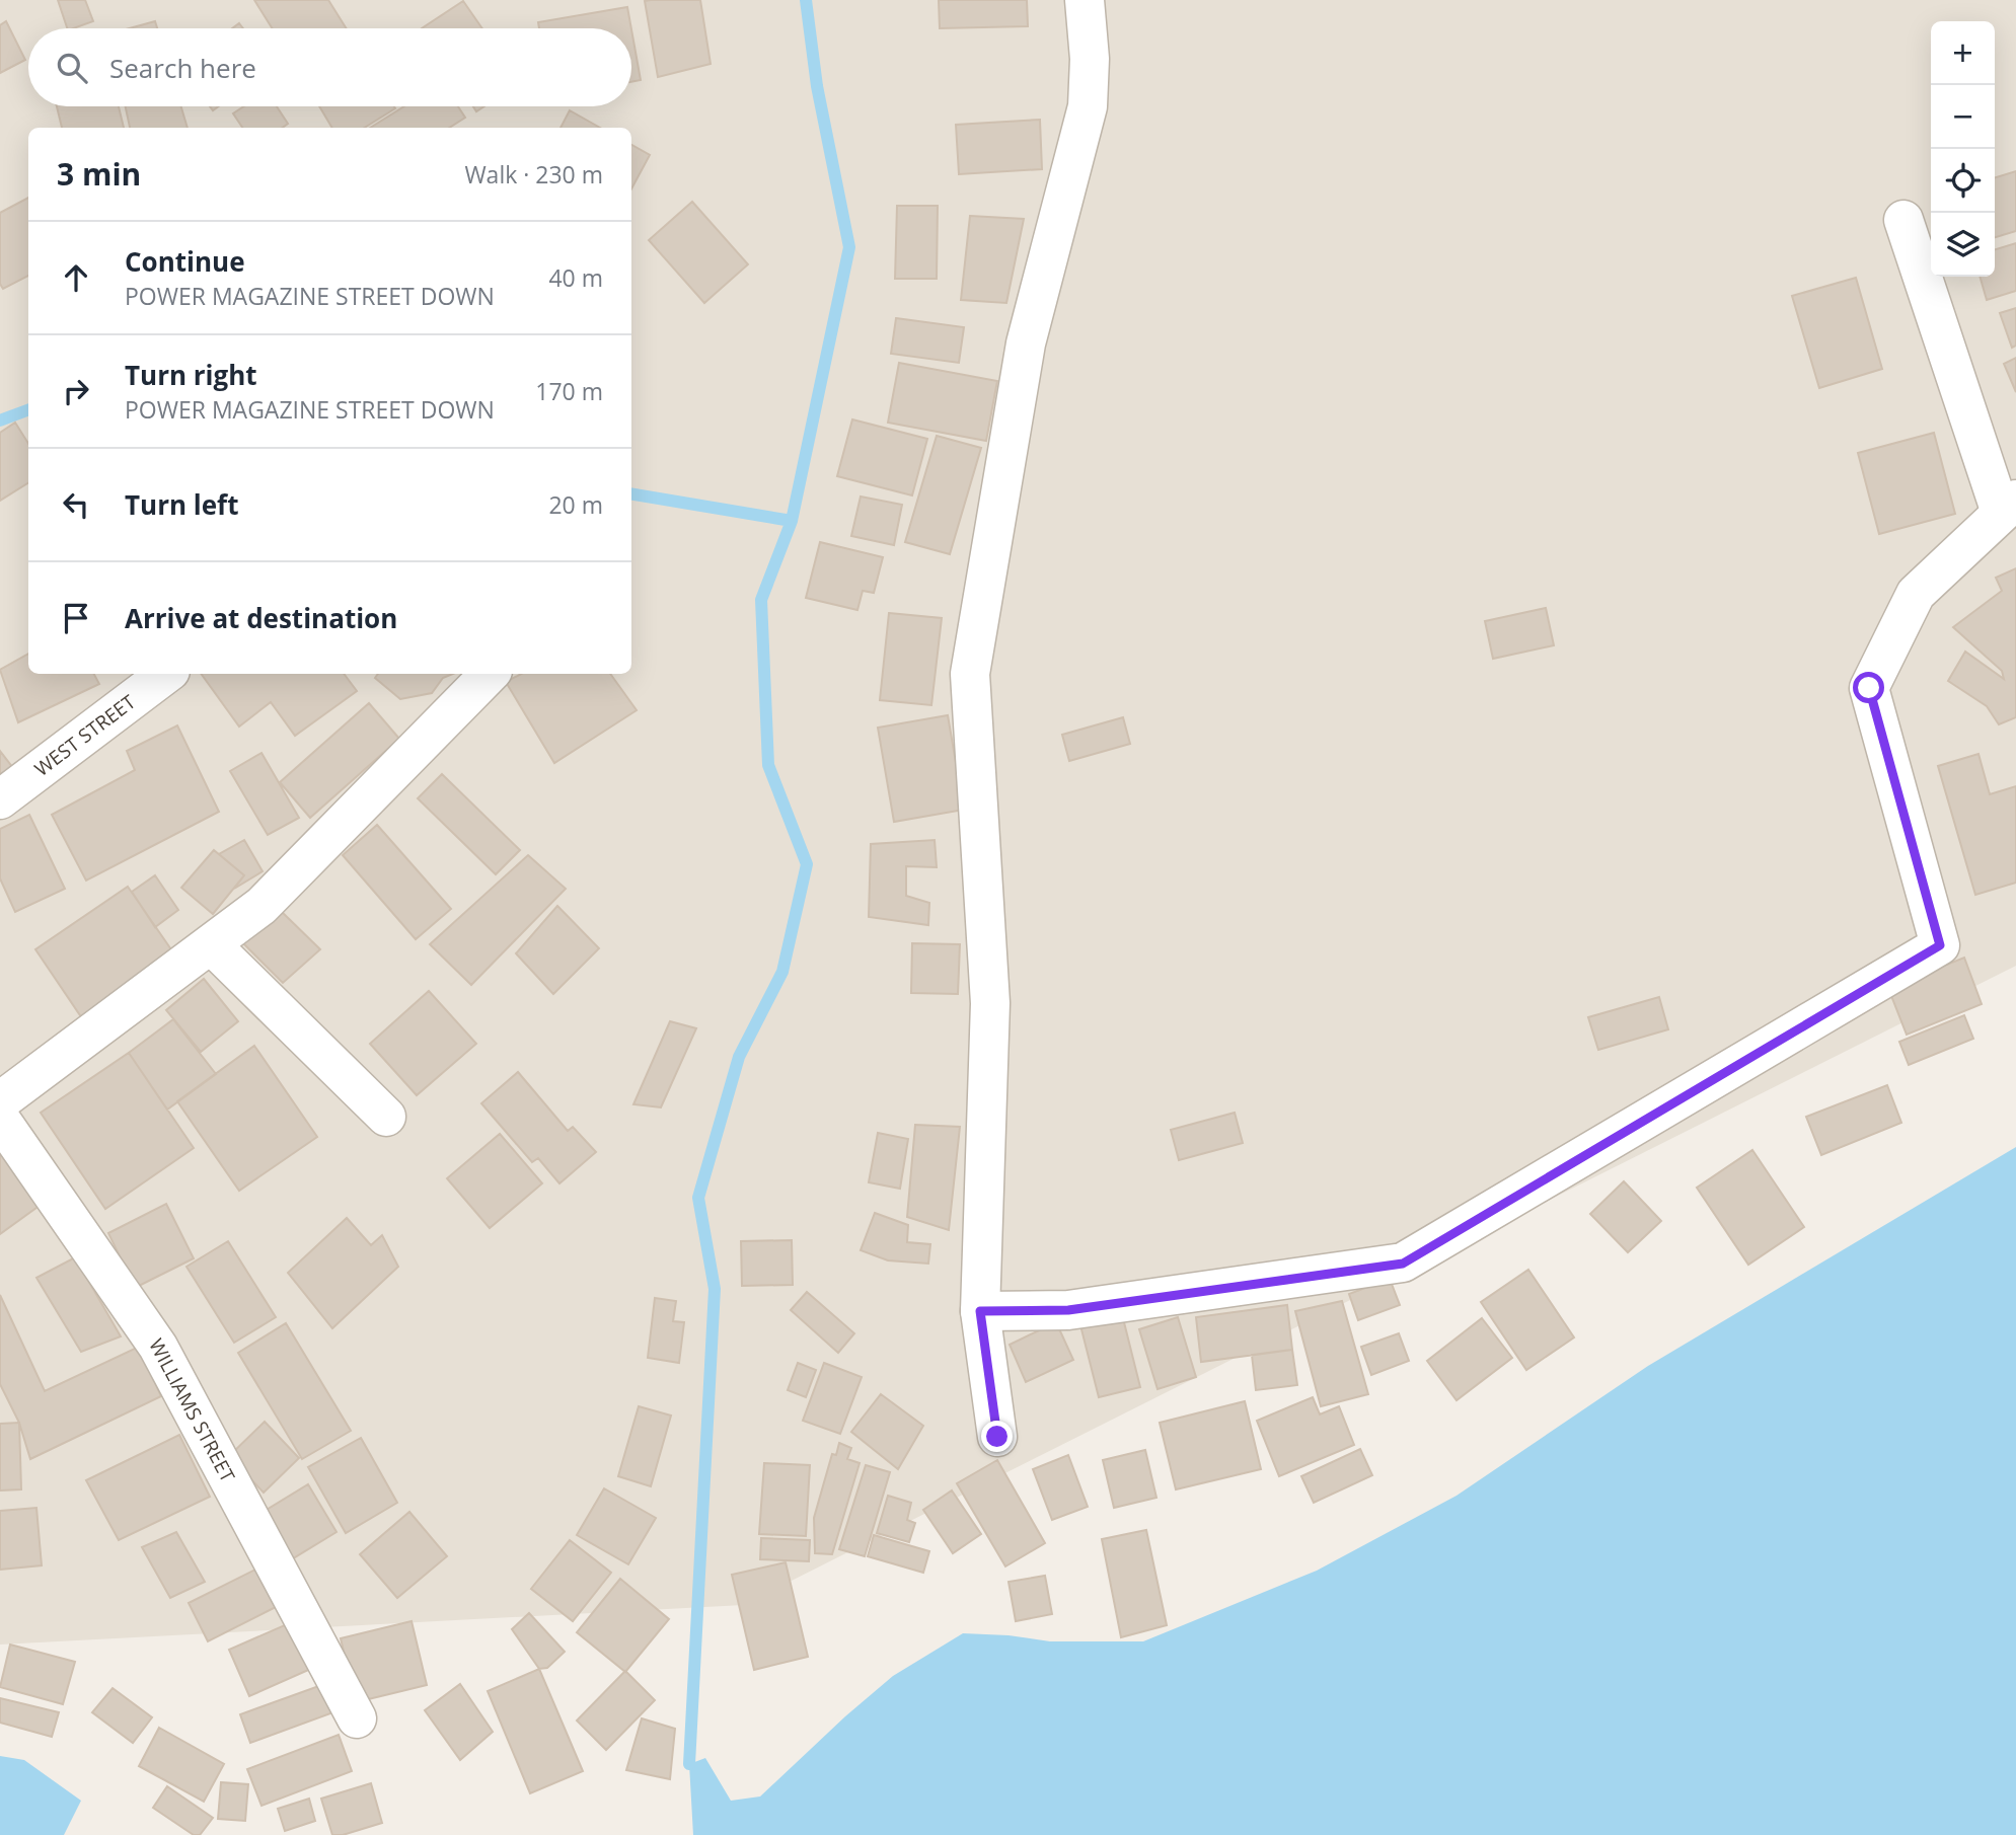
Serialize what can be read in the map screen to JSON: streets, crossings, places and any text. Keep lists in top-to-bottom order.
{
  "streets": {
    "street": ["WEST STREET", "WILLIAMS STREET"]
  },
  "page": {
    "map_buttons": ["+", "−"],
    "search": "Search here",
    "heading": ["3 min", "Walk · 230 m"],
    "list": [
      ["Continue", "POWER MAGAZINE STREET DOWN", "40 m"],
      ["Turn right", "POWER MAGAZINE STREET DOWN", "170 m"],
      ["Turn left", "20 m"],
      "Arrive at destination"
    ]
  }
}
